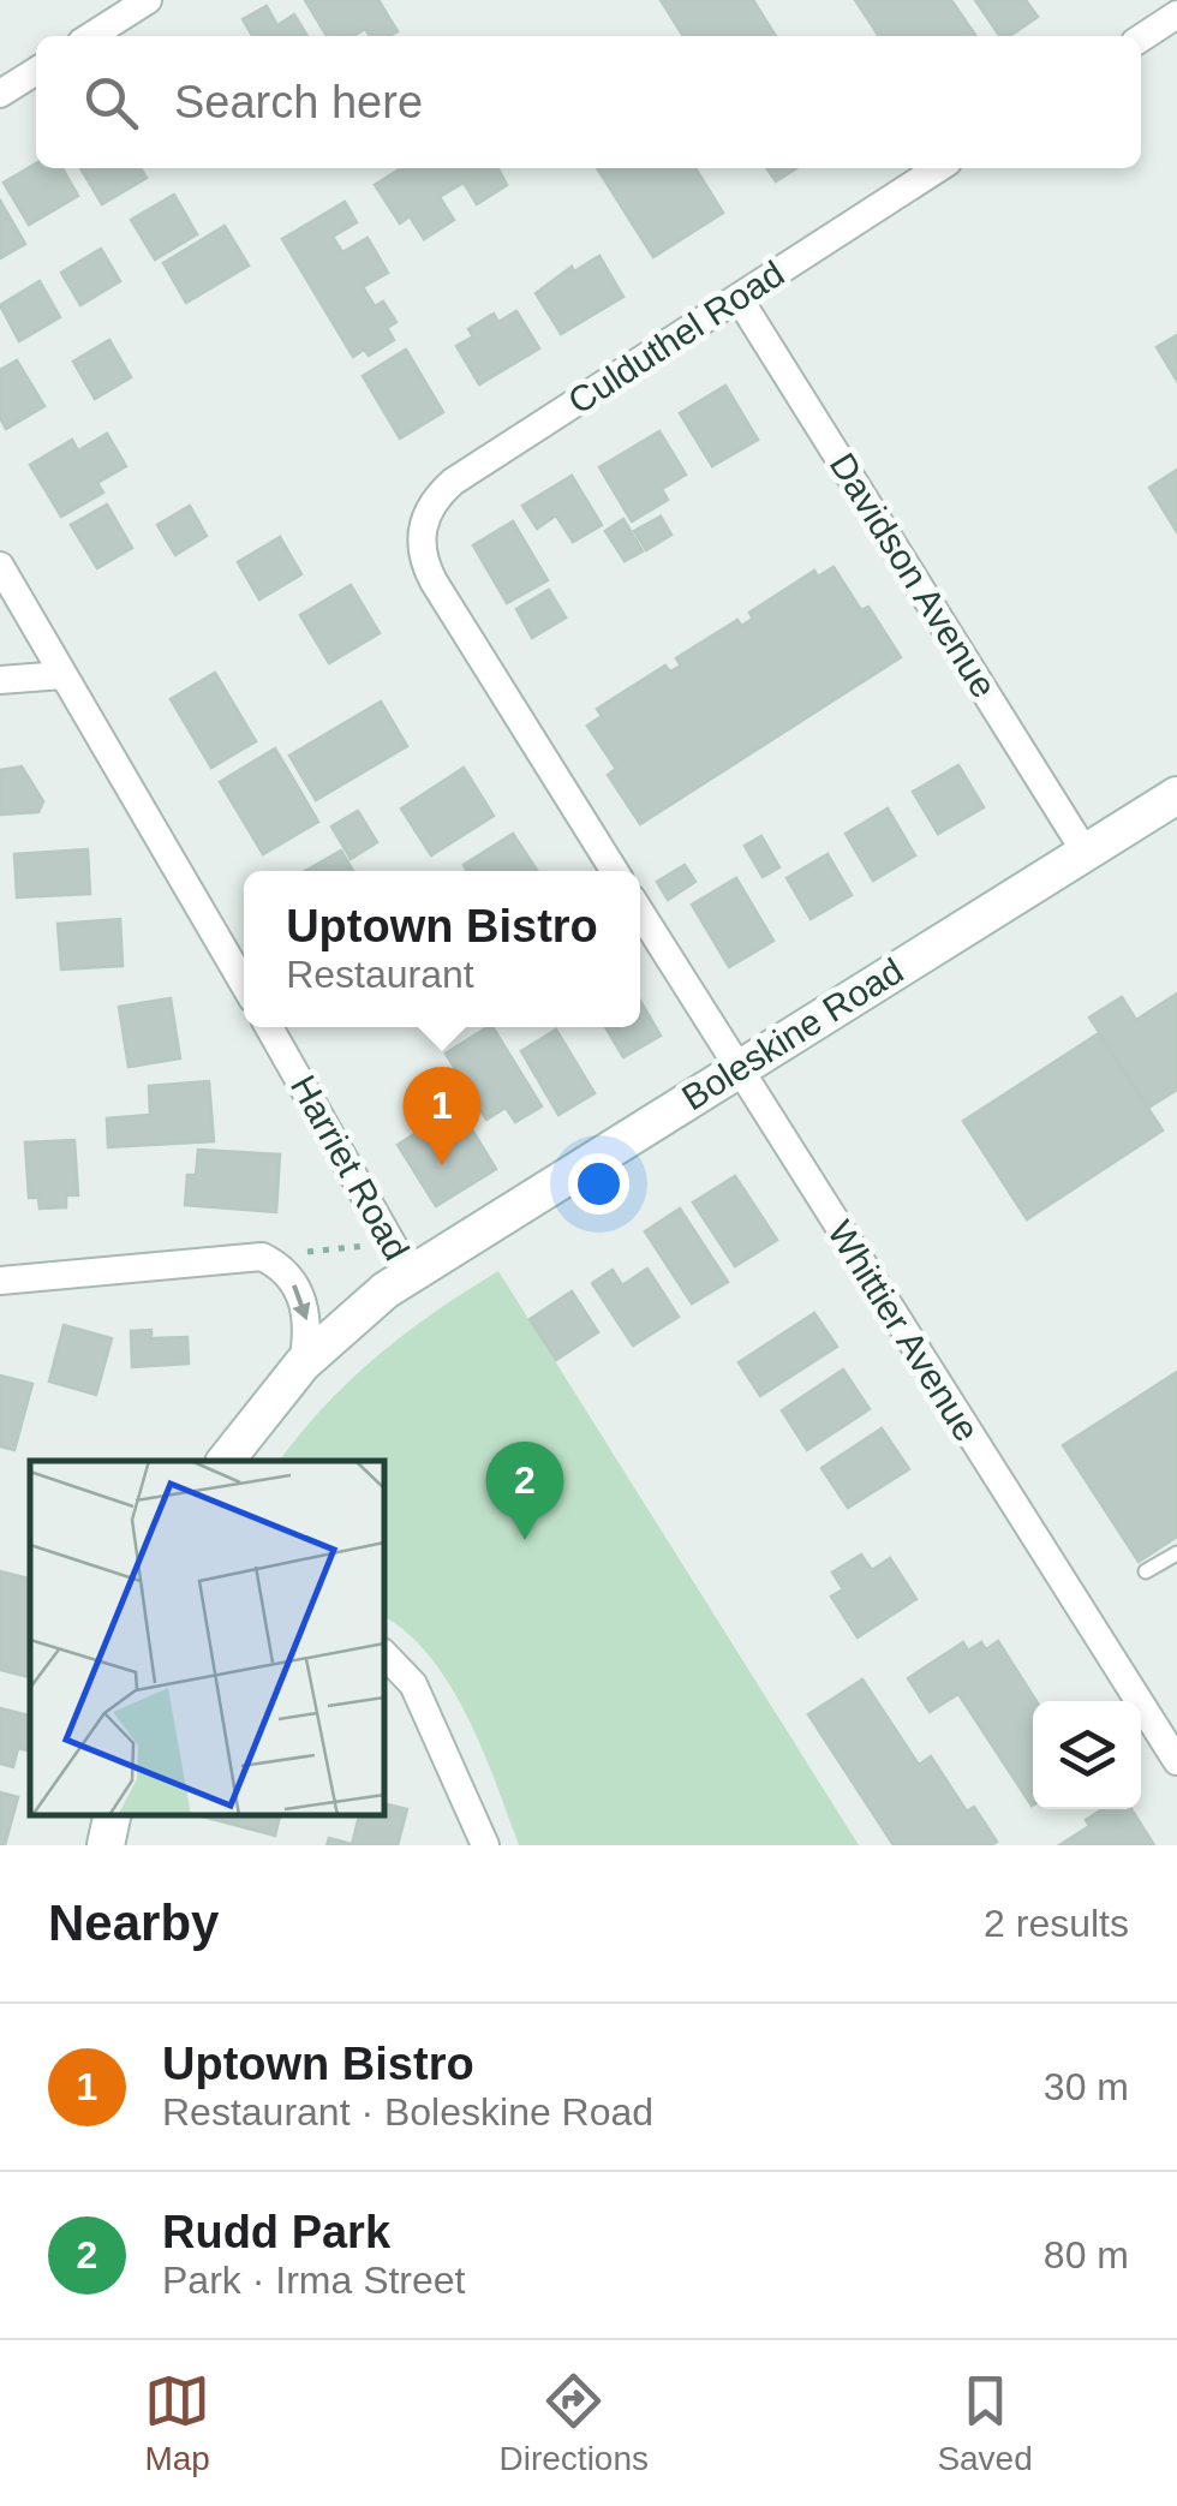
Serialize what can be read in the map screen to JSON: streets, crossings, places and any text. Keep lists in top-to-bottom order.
{
  "streets": {
    "main road": ["Boleskine Road", "Harriet Road"],
    "street": ["Culduthel Road", "Davidson Avenue", "Whittier Avenue"]
  },
  "crossings": [
    ["Culduthel Road", "Davidson Avenue"],
    ["Davidson Avenue", "Boleskine Road"],
    ["Boleskine Road", "Harriet Road"],
    ["Boleskine Road", "Whittier Avenue"]
  ],
  "page": {
    "search": "Search here",
    "popup": ["Uptown Bistro", "Restaurant"],
    "pins": ["1", "2"],
    "heading": ["Nearby", "2 results"],
    "list": [
      {
        "mark": "1",
        "name": "Uptown Bistro",
        "note": "Restaurant · Boleskine Road",
        "value": "30 m"
      },
      {
        "mark": "2",
        "name": "Rudd Park",
        "note": "Park · Irma Street",
        "value": "80 m"
      }
    ],
    "nav": ["Map", "Directions", "Saved"]
  }
}
